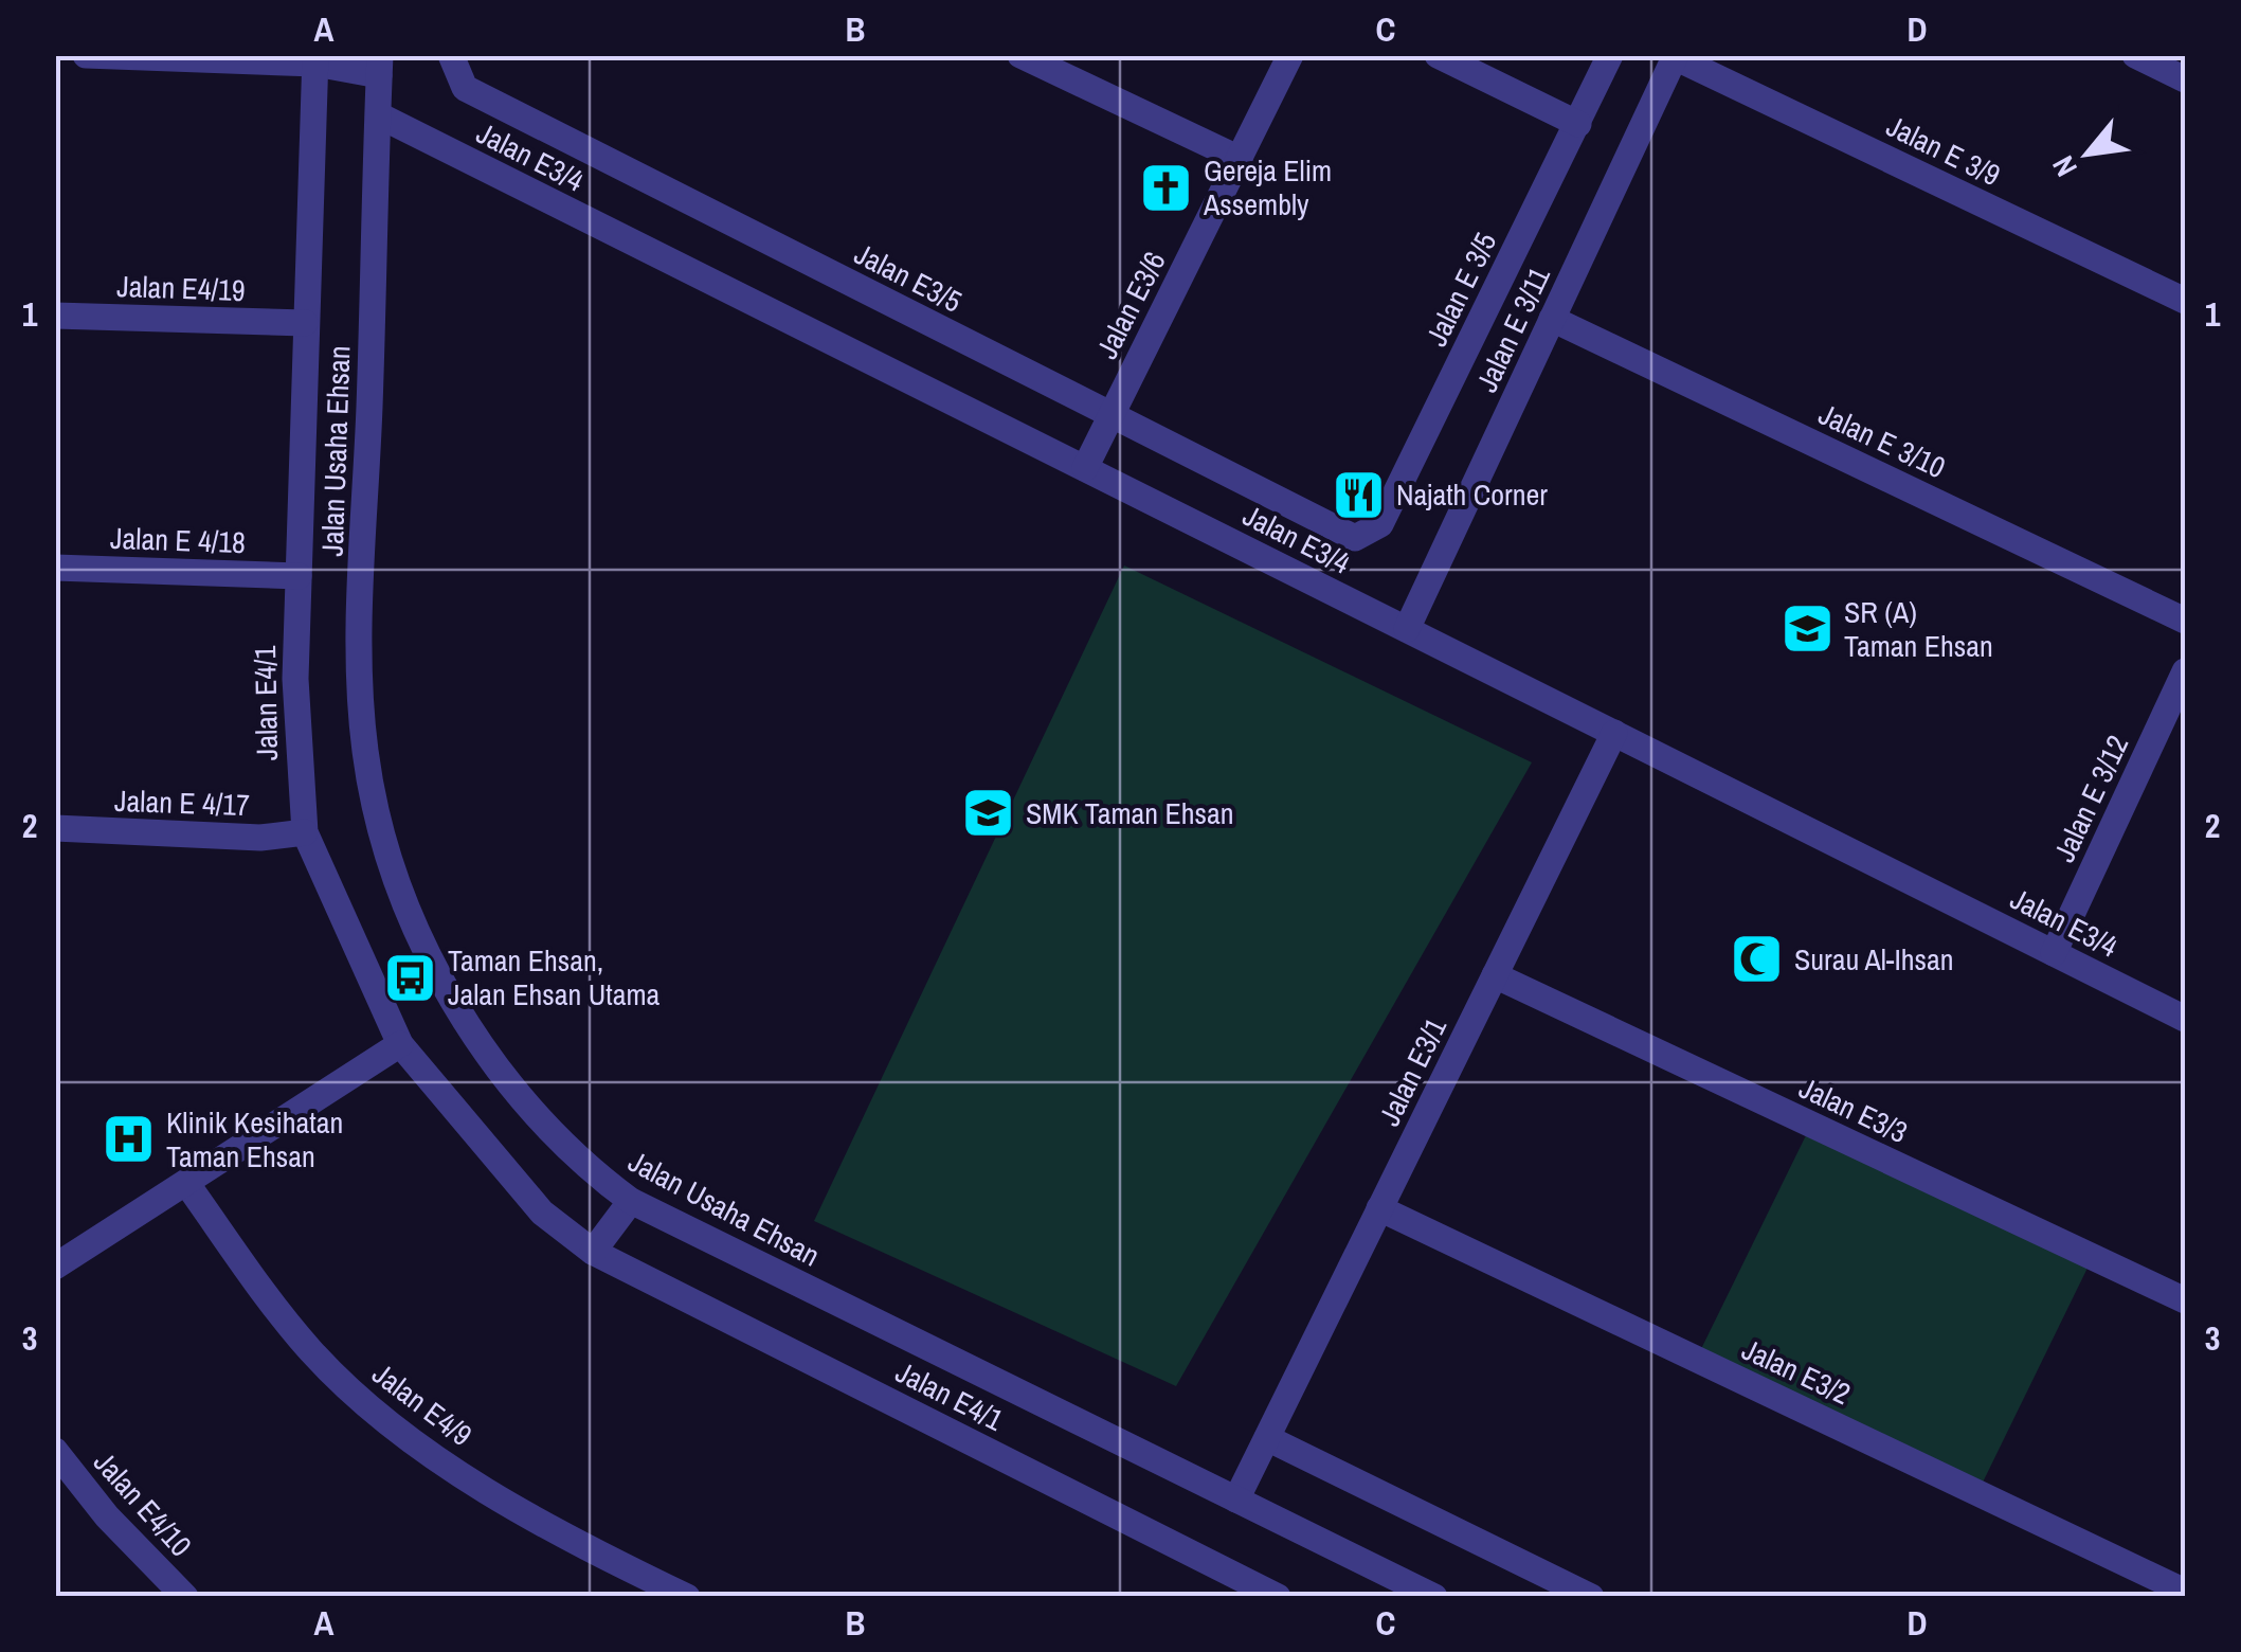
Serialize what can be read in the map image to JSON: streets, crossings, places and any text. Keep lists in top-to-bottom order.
{
  "streets": {
    "street": [
      "Jalan E 3/9",
      "Jalan E3/4",
      "Jalan E3/5",
      "Jalan E4/19",
      "Jalan E 3/5",
      "Jalan E3/6",
      "Jalan E 3/11",
      "Jalan E 3/10",
      "Jalan Usaha Ehsan",
      "Jalan E 4/18",
      "Jalan E4/1",
      "Jalan E 3/12",
      "Jalan E 4/17",
      "Jalan E3/1",
      "Jalan E3/3",
      "Jalan E3/2",
      "Jalan E4/9",
      "Jalan E4/10"
    ]
  },
  "crossings": [
    ["Jalan E 3/9", "Jalan E 3/11"],
    ["Jalan E3/4", "Jalan E3/6"],
    ["Jalan E3/4", "Jalan E 3/11"],
    ["Jalan E3/4", "Jalan Usaha Ehsan"],
    ["Jalan E3/4", "Jalan E 3/12"],
    ["Jalan E3/4", "Jalan E3/1"],
    ["Jalan E3/5", "Jalan E 3/5"],
    ["Jalan E3/5", "Jalan E3/6"],
    ["Jalan E4/19", "Jalan E4/1"],
    ["Jalan E 3/11", "Jalan E 3/10"],
    ["Jalan Usaha Ehsan", "Jalan E3/1"],
    ["Jalan E 4/18", "Jalan E4/1"],
    ["Jalan E4/1", "Jalan E 4/17"],
    ["Jalan E3/1", "Jalan E3/3"],
    ["Jalan E3/1", "Jalan E3/2"]
  ],
  "places": {
    "church": ["Gereja Elim Assembly"],
    "restaurant": ["Najath Corner"],
    "school or university": ["SR (A) Taman Ehsan", "SMK Taman Ehsan"],
    "mosque": ["Surau Al-Ihsan"],
    "bus stop": ["Taman Ehsan, Jalan Ehsan Utama"],
    "hospital": ["Klinik Kesihatan Taman Ehsan"]
  },
  "north": "bottom left",
  "grid": {
    "columns": [
      "A",
      "B",
      "C",
      "D"
    ],
    "rows": ["1", "2", "3"]
  }
}
